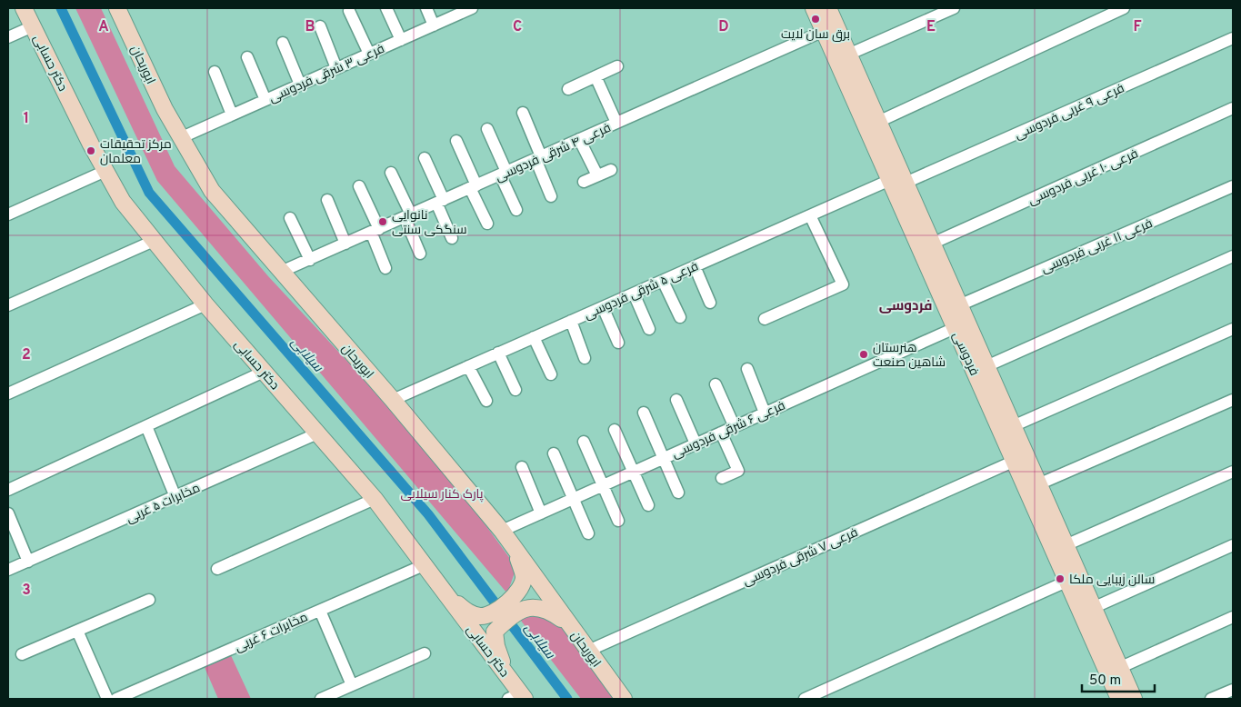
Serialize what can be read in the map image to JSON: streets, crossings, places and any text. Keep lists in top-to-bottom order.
{
  "streets": {
    "main road": ["دکتر حسابی", "ابوریحان", "فردوسی"],
    "street": [
      "فرعی ۳ شرقی فردوسی",
      "فرعی ۹ غربی فردوسی",
      "فرعی ۴ شرقی فردوسی",
      "فرعی ۱۰ غربی فردوسی",
      "فرعی ۱۱ غربی فردوسی",
      "فرعی ۵ شرقی فردوسی",
      "فرعی ۶ شرقی فردوسی",
      "مخابرات ۵ غربی",
      "فرعی ۷ شرقی فردوسی",
      "مخابرات ۶ غربی"
    ]
  },
  "crossings": [
    ["دکتر حسابی", "مخابرات ۵ غربی"],
    ["دکتر حسابی", "مخابرات ۶ غربی"],
    ["ابوریحان", "فرعی ۳ شرقی فردوسی"],
    ["ابوریحان", "فرعی ۴ شرقی فردوسی"],
    ["ابوریحان", "فرعی ۵ شرقی فردوسی"],
    ["ابوریحان", "فرعی ۶ شرقی فردوسی"],
    ["ابوریحان", "فرعی ۷ شرقی فردوسی"],
    ["فرعی ۹ غربی فردوسی", "فرعی ۵ شرقی فردوسی"],
    ["فرعی ۹ غربی فردوسی", "فردوسی"],
    ["فرعی ۴ شرقی فردوسی", "فردوسی"],
    ["فرعی ۱۰ غربی فردوسی", "فردوسی"],
    ["فرعی ۱۱ غربی فردوسی", "فردوسی"],
    ["فرعی ۵ شرقی فردوسی", "فردوسی"],
    ["فردوسی", "فرعی ۶ شرقی فردوسی"],
    ["فردوسی", "فرعی ۷ شرقی فردوسی"]
  ],
  "districts": ["فردوسی"],
  "water": ["سیلابی"],
  "parks": ["پارک کنار سیلابی"],
  "places": [
    "برق سان لایت",
    "مرکز تحقیقات معلمان",
    "نانوایی سنگکی سنتی",
    "هنرستان شاهین صنعت",
    "سالن زیبایی ملکا"
  ],
  "scale_bar": "50 m",
  "grid": {
    "columns": [
      "A",
      "B",
      "C",
      "D",
      "E",
      "F"
    ],
    "rows": ["1", "2", "3"]
  }
}
